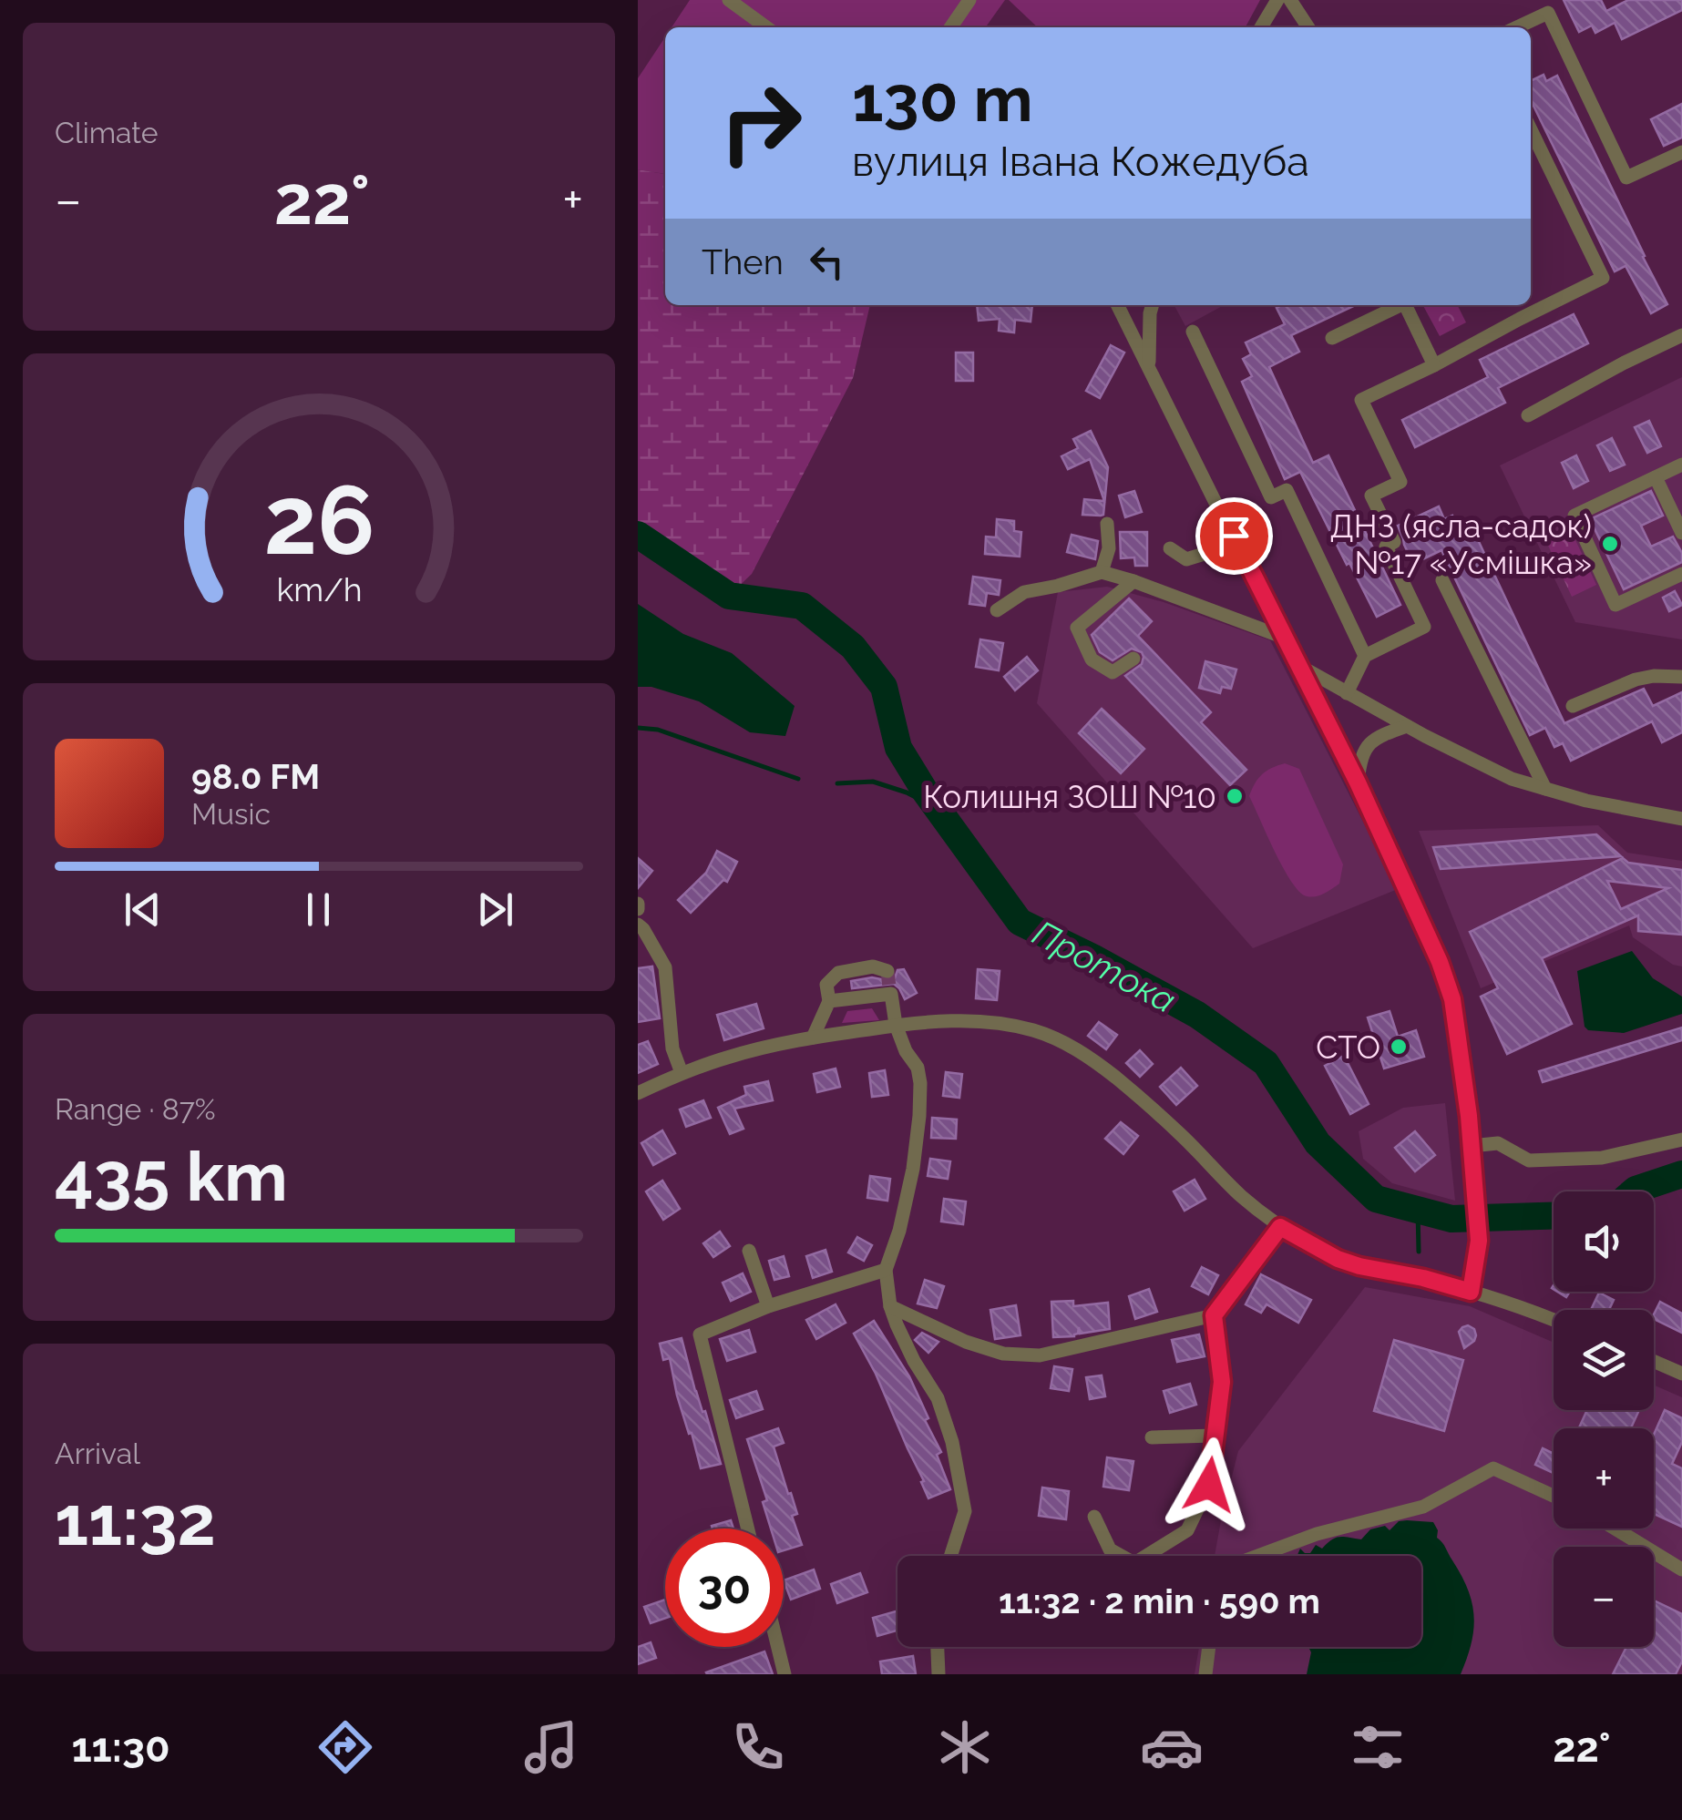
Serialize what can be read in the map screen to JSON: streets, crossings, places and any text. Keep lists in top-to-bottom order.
{
  "water": ["Протока"],
  "places": ["ДНЗ (ясла-садок) №17 «Усмішка»", "Колишня ЗОШ №10", "СТО"],
  "page": {
    "tile": [
      "Climate",
      ["Range · 87%", "435 km"],
      ["Arrival", "11:32"]
    ],
    "turn": ["130 m", "вулиця Івана Кожедуба"],
    "heat": ["−", "22°", "+"],
    "then": "Then",
    "song": ["98.0 FM", "Music"],
    "map_buttons": ["+", "−"],
    "limit": "30",
    "trip": "11:32 · 2 min · 590 m",
    "tabs": ["11:30", "22°"],
    "gauge": ["26", "km/h"]
  }
}
